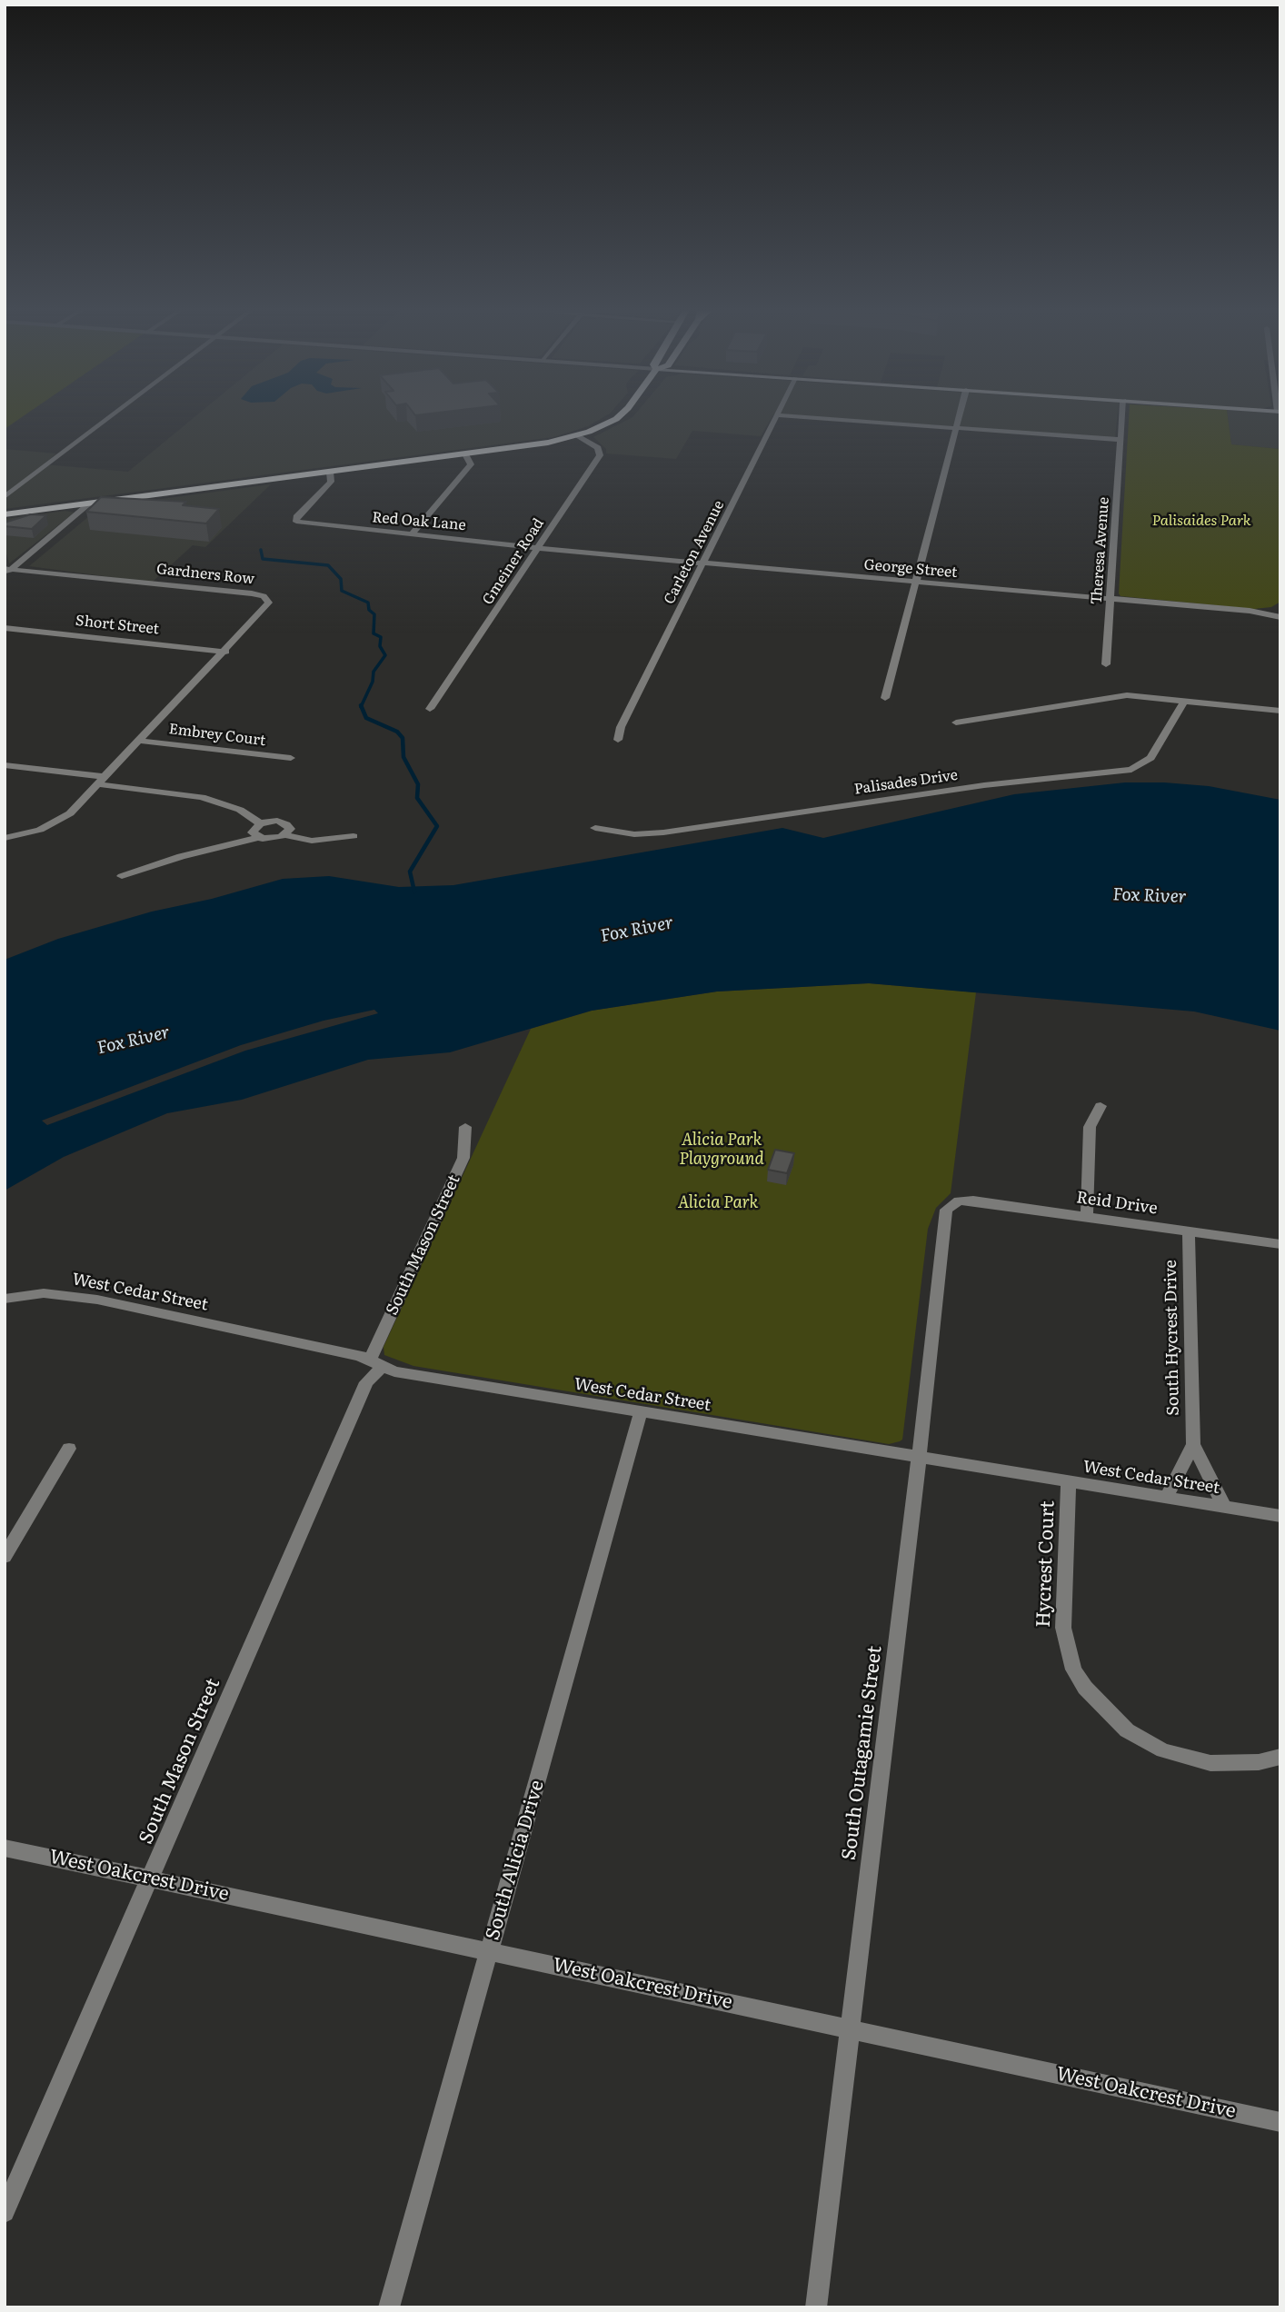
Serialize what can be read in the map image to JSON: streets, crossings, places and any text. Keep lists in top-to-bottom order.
{
  "streets": {
    "street": [
      "Red Oak Lane",
      "Theresa Avenue",
      "Carleton Avenue",
      "Gmeiner Road",
      "George Street",
      "Gardners Row",
      "Short Street",
      "Embrey Court",
      "Palisades Drive",
      "Reid Drive",
      "South Mason Street",
      "West Cedar Street",
      "South Hycrest Drive",
      "Hycrest Court",
      "South Outagamie Street",
      "South Alicia Drive",
      "West Oakcrest Drive"
    ]
  },
  "crossings": [
    ["Red Oak Lane", "Gmeiner Road"],
    ["Red Oak Lane", "George Street"],
    ["Theresa Avenue", "George Street"],
    ["Carleton Avenue", "George Street"],
    ["Gmeiner Road", "George Street"],
    ["Gardners Row", "Short Street"],
    ["Gardners Row", "Embrey Court"],
    ["Reid Drive", "South Hycrest Drive"],
    ["Reid Drive", "South Outagamie Street"],
    ["South Mason Street", "West Cedar Street"],
    ["South Mason Street", "West Oakcrest Drive"],
    ["West Cedar Street", "South Hycrest Drive"],
    ["West Cedar Street", "Hycrest Court"],
    ["West Cedar Street", "South Outagamie Street"],
    ["West Cedar Street", "South Alicia Drive"],
    ["South Outagamie Street", "West Oakcrest Drive"],
    ["South Alicia Drive", "West Oakcrest Drive"]
  ],
  "water": ["Fox River"],
  "parks": ["Palisaides Park", "Alicia Park Playground", "Alicia Park"]
}
